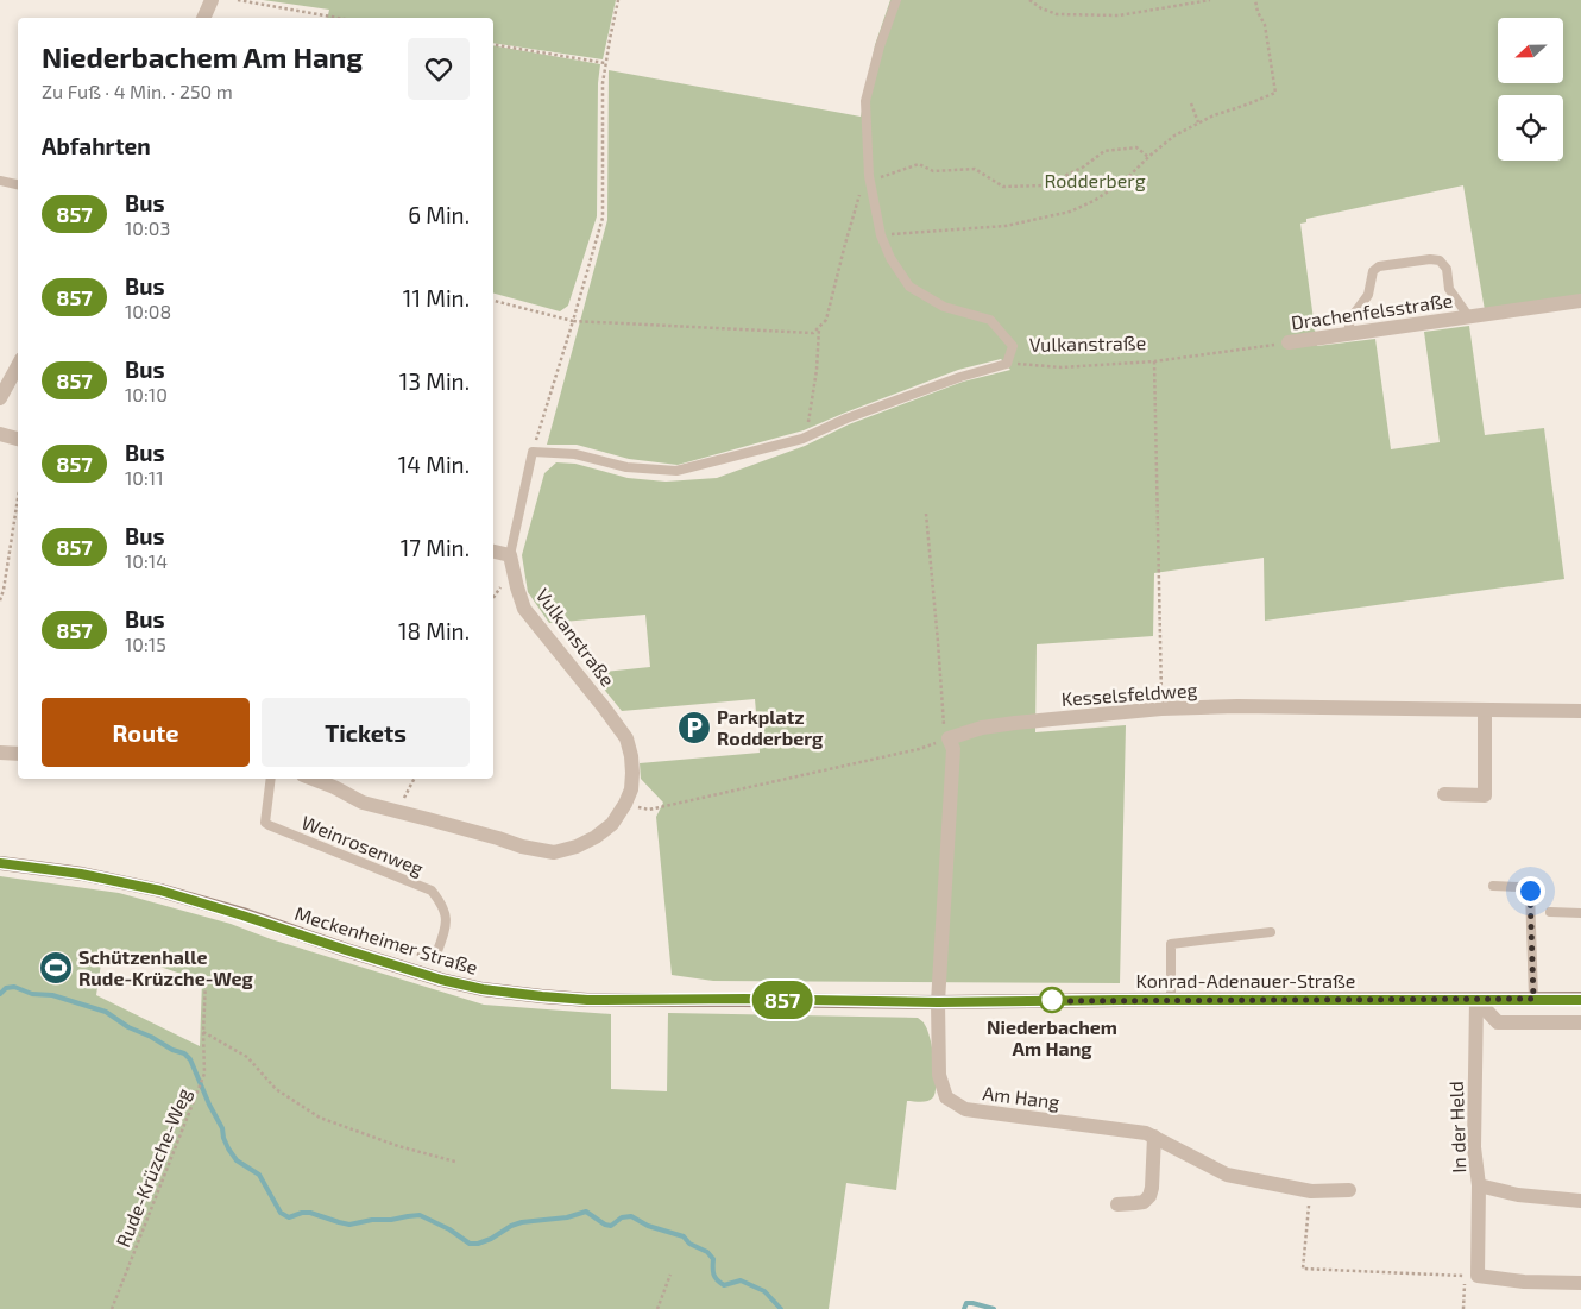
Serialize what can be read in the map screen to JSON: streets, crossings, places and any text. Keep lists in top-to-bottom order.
{
  "streets": {
    "main road": ["Meckenheimer Straße", "Konrad-Adenauer-Straße"],
    "street": [
      "Drachenfelsstraße",
      "Vulkanstraße",
      "Kesselsfeldweg",
      "Am Hang",
      "In der Held"
    ],
    "lane": ["Weinrosenweg"],
    "path": ["Rude-Krüzche-Weg"]
  },
  "crossings": [
    ["Drachenfelsstraße", "Vulkanstraße"],
    ["Meckenheimer Straße", "Konrad-Adenauer-Straße"],
    ["Konrad-Adenauer-Straße", "Am Hang"],
    ["Konrad-Adenauer-Straße", "In der Held"]
  ],
  "parks": ["Rodderberg"],
  "places": {
    "parking": ["Parkplatz Rodderberg"],
    "sports": ["Schützenhalle Rude-Krüzche-Weg"],
    "other": ["Niederbachem Am Hang"]
  },
  "lines": ["bus line 857"],
  "north": "left",
  "page": {
    "on_map": "857",
    "heading": [
      ["Niederbachem Am Hang", "Zu Fuß · 4 Min. · 250 m"],
      "Abfahrten"
    ],
    "list": [
      {
        "mark": "857",
        "name": "Bus",
        "note": "10:03",
        "value": "6 Min."
      },
      {
        "mark": "857",
        "name": "Bus",
        "note": "10:08",
        "value": "11 Min."
      },
      {
        "mark": "857",
        "name": "Bus",
        "note": "10:10",
        "value": "13 Min."
      },
      {
        "mark": "857",
        "name": "Bus",
        "note": "10:11",
        "value": "14 Min."
      },
      {
        "mark": "857",
        "name": "Bus",
        "note": "10:14",
        "value": "17 Min."
      },
      {
        "mark": "857",
        "name": "Bus",
        "note": "10:15",
        "value": "18 Min."
      }
    ],
    "buttons": ["Route", "Tickets"]
  }
}
